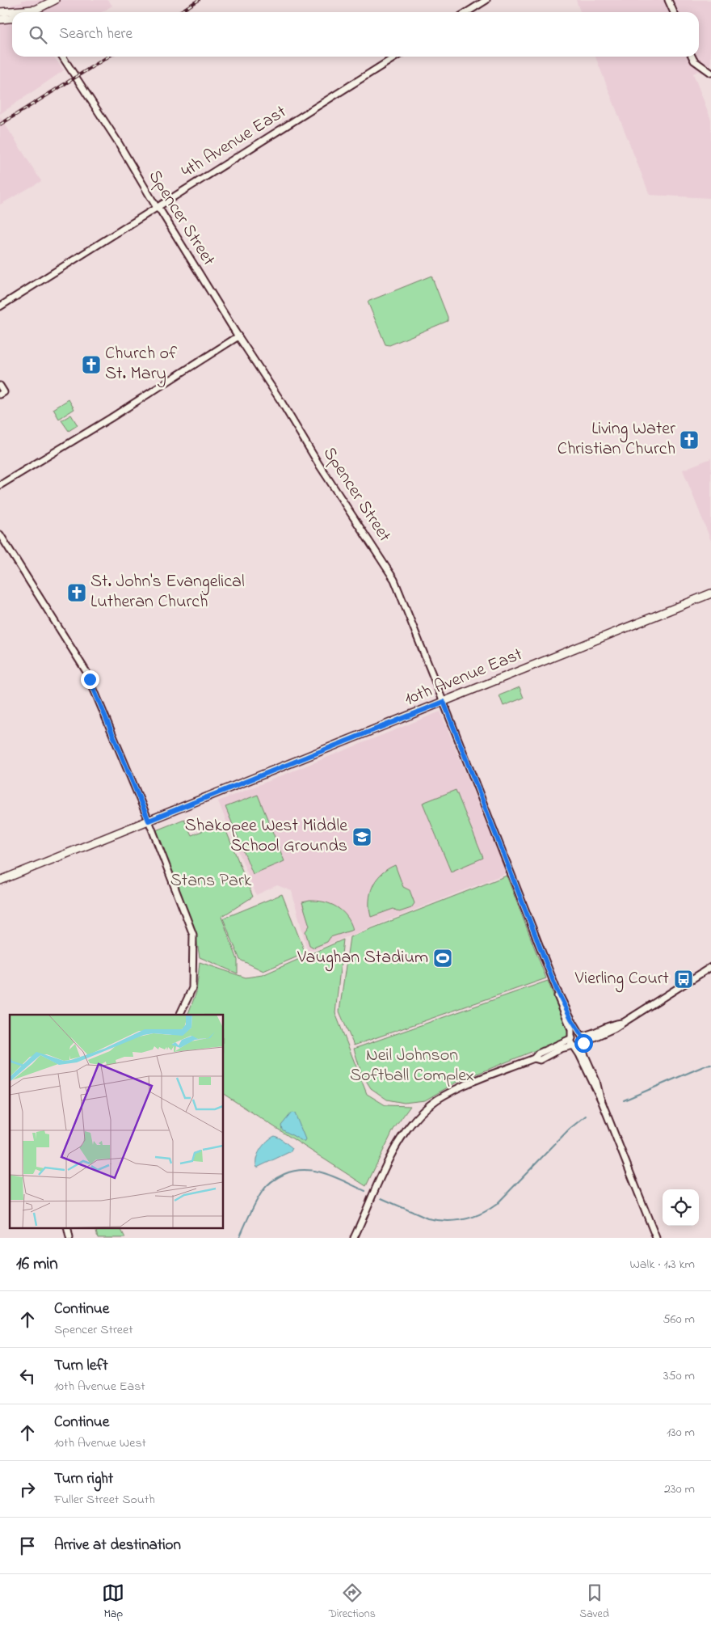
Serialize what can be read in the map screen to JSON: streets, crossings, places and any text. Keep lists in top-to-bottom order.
{
  "streets": {
    "main road": ["10th Avenue East"],
    "street": ["4th Avenue East", "Spencer Street"]
  },
  "crossings": [
    ["4th Avenue East", "Spencer Street"],
    ["Spencer Street", "10th Avenue East"]
  ],
  "parks": ["Stans Park", "Neil Johnson Softball Complex"],
  "places": {
    "church": ["Church of St. Mary", "Living Water Christian Church", "St. John's Evangelical Lutheran Church"],
    "school or university": ["Shakopee West Middle School Grounds"],
    "sports": ["Vaughan Stadium"],
    "bus stop": ["Vierling Court"]
  },
  "page": {
    "search": "Search here",
    "heading": ["16 min", "Walk · 1.3 km"],
    "list": [
      ["Continue", "Spencer Street", "560 m"],
      ["Turn left", "10th Avenue East", "350 m"],
      ["Continue", "10th Avenue West", "130 m"],
      ["Turn right", "Fuller Street South", "230 m"],
      "Arrive at destination"
    ],
    "nav": ["Map", "Directions", "Saved"]
  }
}
